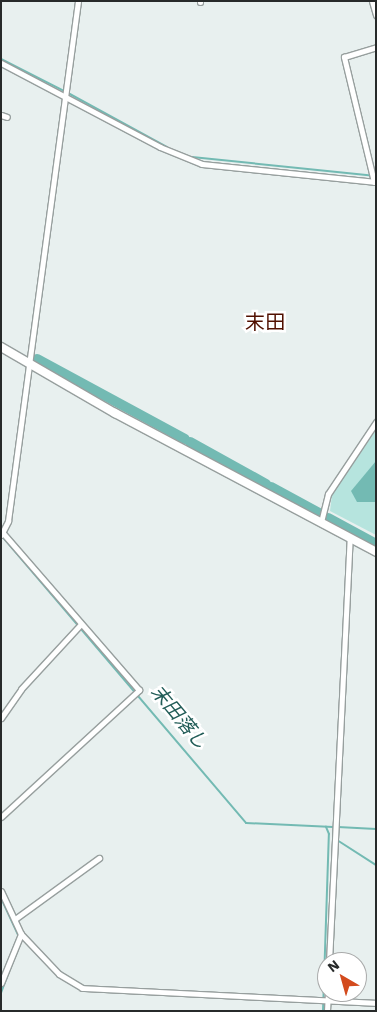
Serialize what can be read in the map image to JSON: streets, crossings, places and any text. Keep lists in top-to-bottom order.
{
  "districts": ["末田"],
  "water": ["末田落し"],
  "north": "top left"
}
